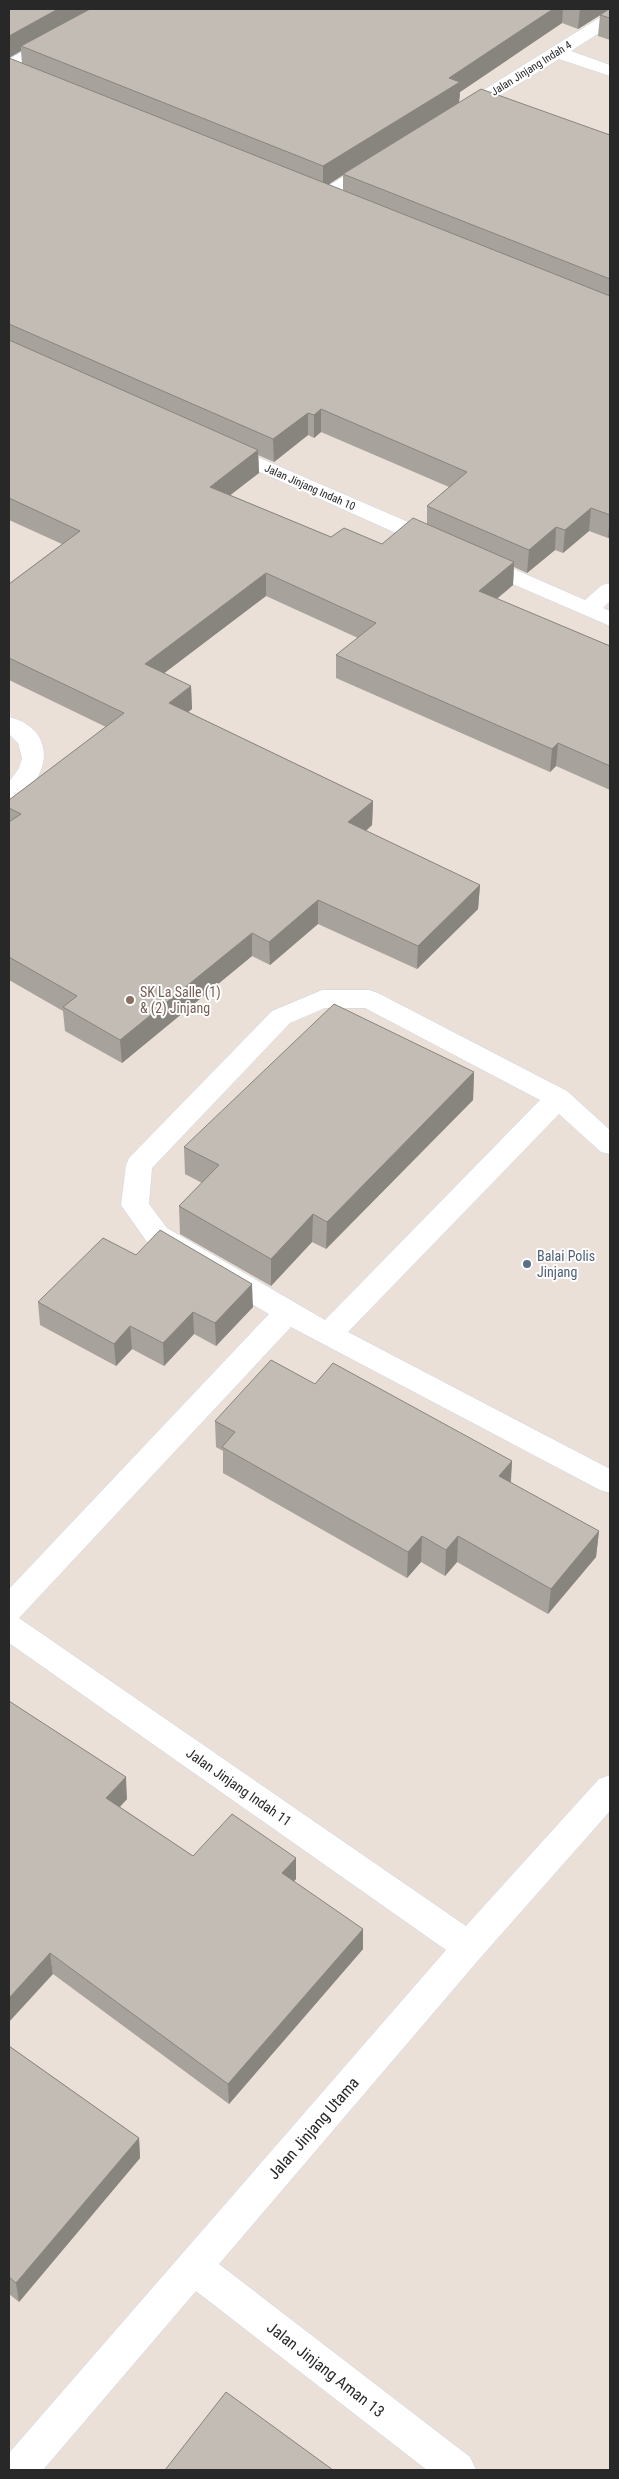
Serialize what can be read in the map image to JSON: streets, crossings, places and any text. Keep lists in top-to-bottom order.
{
  "streets": {
    "street": [
      "Jalan Jinjang Indah 4",
      "Jalan Jinjang Indah 10",
      "Jalan Jinjang Indah 11",
      "Jalan Jinjang Utama",
      "Jalan Jinjang Aman 13"
    ]
  },
  "crossings": [
    ["Jalan Jinjang Indah 11", "Jalan Jinjang Utama"],
    ["Jalan Jinjang Utama", "Jalan Jinjang Aman 13"]
  ],
  "places": ["SK La Salle (1) & (2) Jinjang", "Balai Polis Jinjang"]
}
